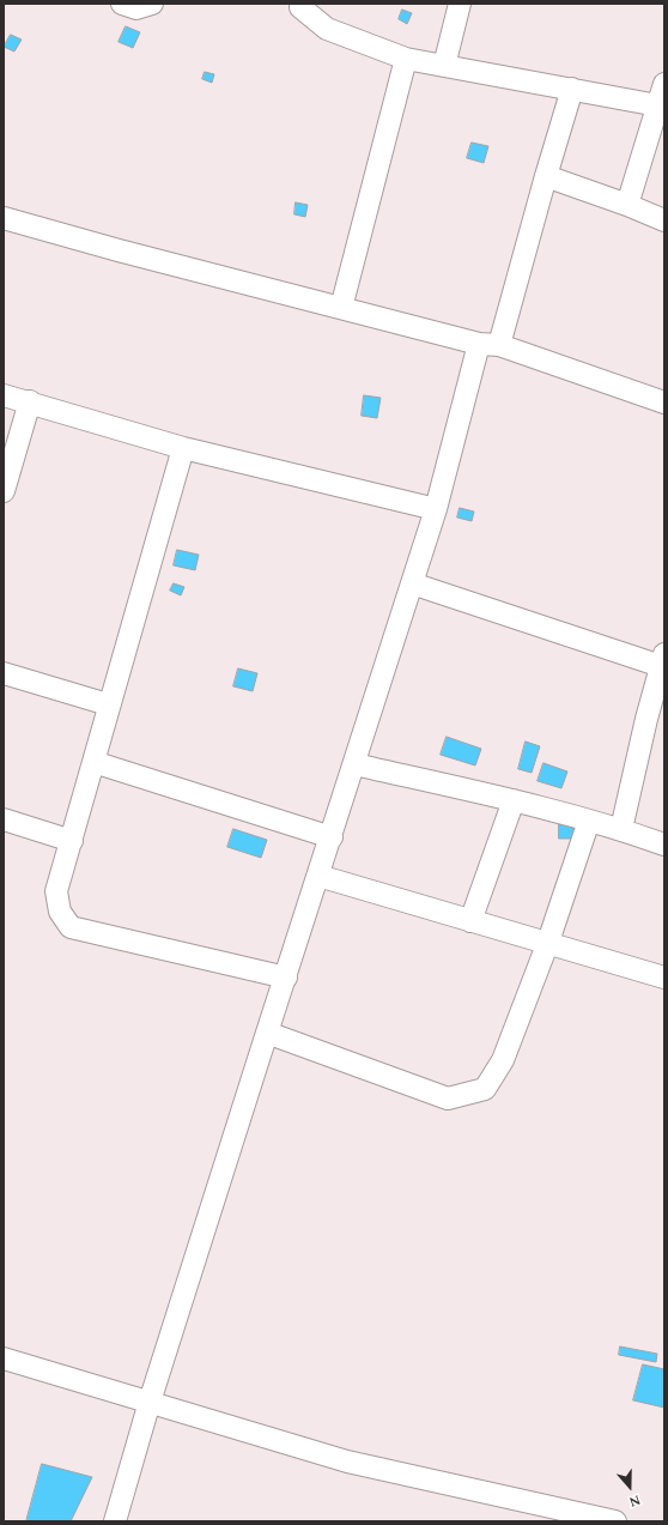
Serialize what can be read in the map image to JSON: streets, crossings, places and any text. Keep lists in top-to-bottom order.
{
  "north": "bottom"
}
